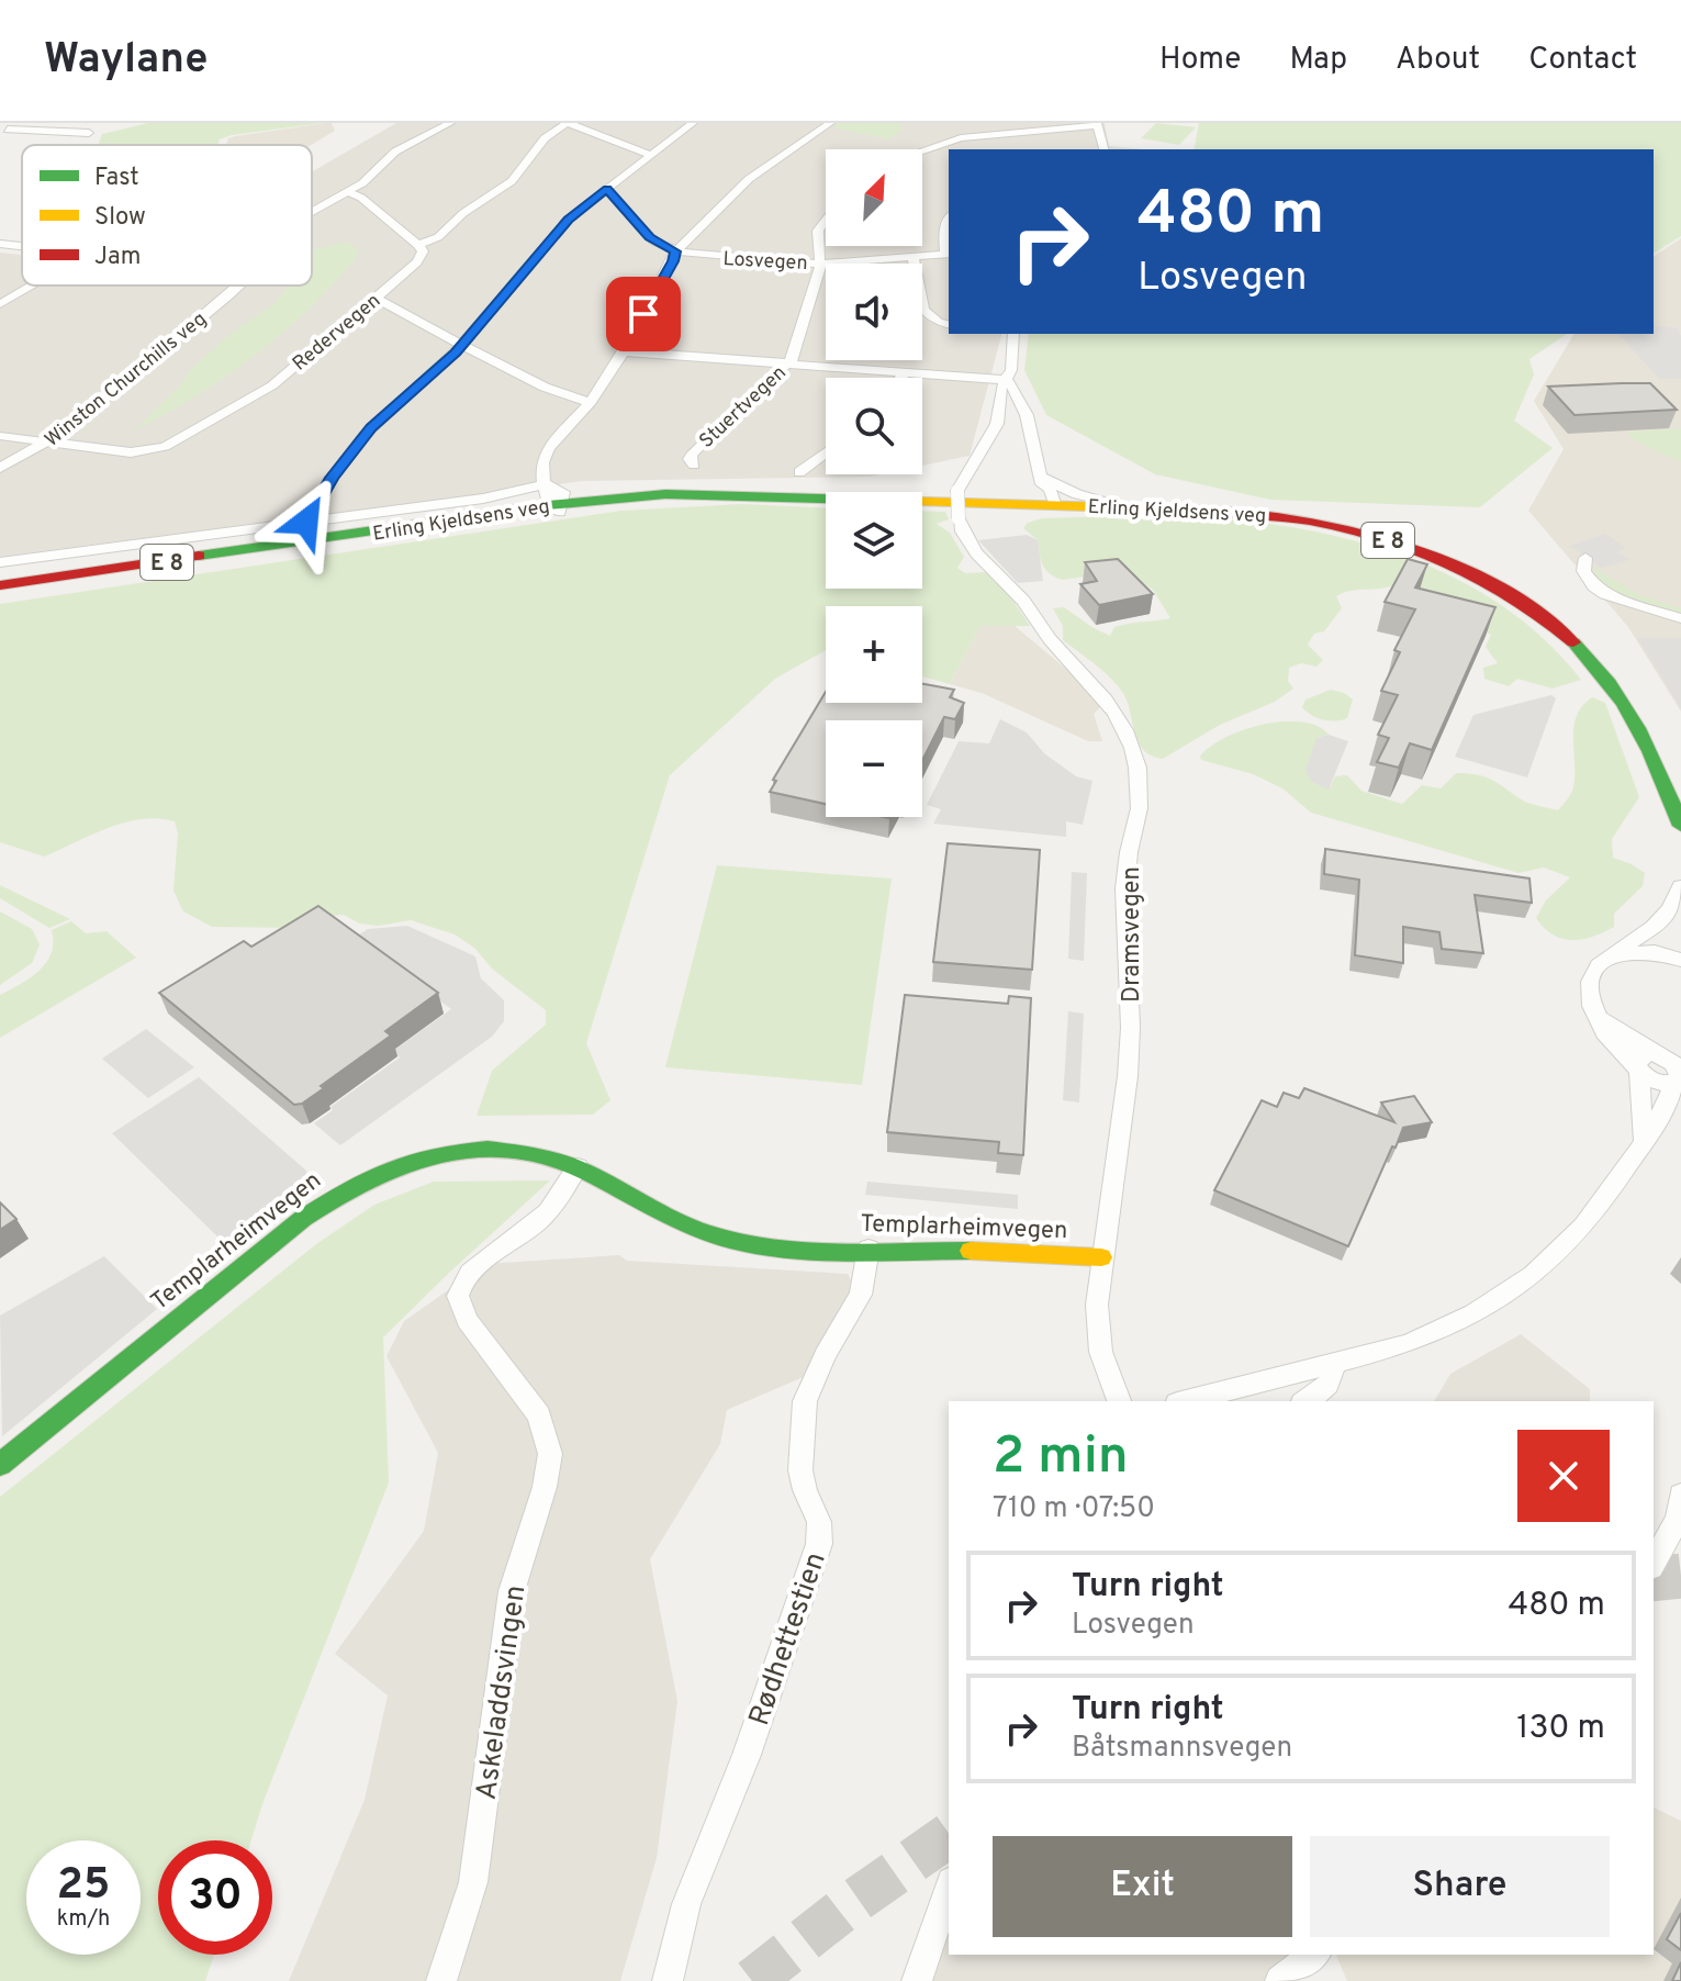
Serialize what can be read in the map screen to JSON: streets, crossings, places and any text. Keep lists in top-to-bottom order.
{
  "streets": {
    "main road": ["Erling Kjeldsens veg", "E 8", "Templarheimvegen"],
    "street": [
      "Losvegen",
      "Redervegen",
      "Winston Churchills veg",
      "Stuertvegen",
      "Dramsvegen",
      "Rødhettestien",
      "Askeladdsvingen"
    ]
  },
  "crossings": [
    ["Losvegen", "Stuertvegen"],
    ["Redervegen", "Winston Churchills veg"],
    ["Dramsvegen", "Templarheimvegen"],
    ["Templarheimvegen", "Rødhettestien"],
    ["Templarheimvegen", "Askeladdsvingen"]
  ],
  "legend": ["Fast", "Slow", "Jam"],
  "north": "top right",
  "page": {
    "header": "Waylane",
    "nav": [
      "Home",
      "Map",
      "About",
      "Contact"
    ],
    "map_buttons": ["+", "−"],
    "turn": ["480 m", "Losvegen"],
    "heading": ["2 min", "710 m · 07:50"],
    "list": [
      {
        "name": "Turn right",
        "note": "Losvegen",
        "value": "480 m"
      },
      {
        "name": "Turn right",
        "note": "Båtsmannsvegen",
        "value": "130 m"
      }
    ],
    "buttons": ["Exit", "Share"],
    "speed": "25 km/h",
    "limit": "30"
  }
}
